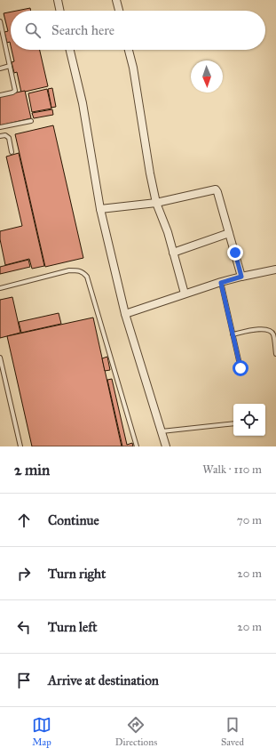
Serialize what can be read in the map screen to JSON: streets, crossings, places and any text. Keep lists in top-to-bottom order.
{
  "north": "bottom",
  "page": {
    "search": "Search here",
    "heading": ["2 min", "Walk · 110 m"],
    "list": [
      ["Continue", "70 m"],
      ["Turn right", "20 m"],
      ["Turn left", "20 m"],
      "Arrive at destination"
    ],
    "nav": ["Map", "Directions", "Saved"]
  }
}
